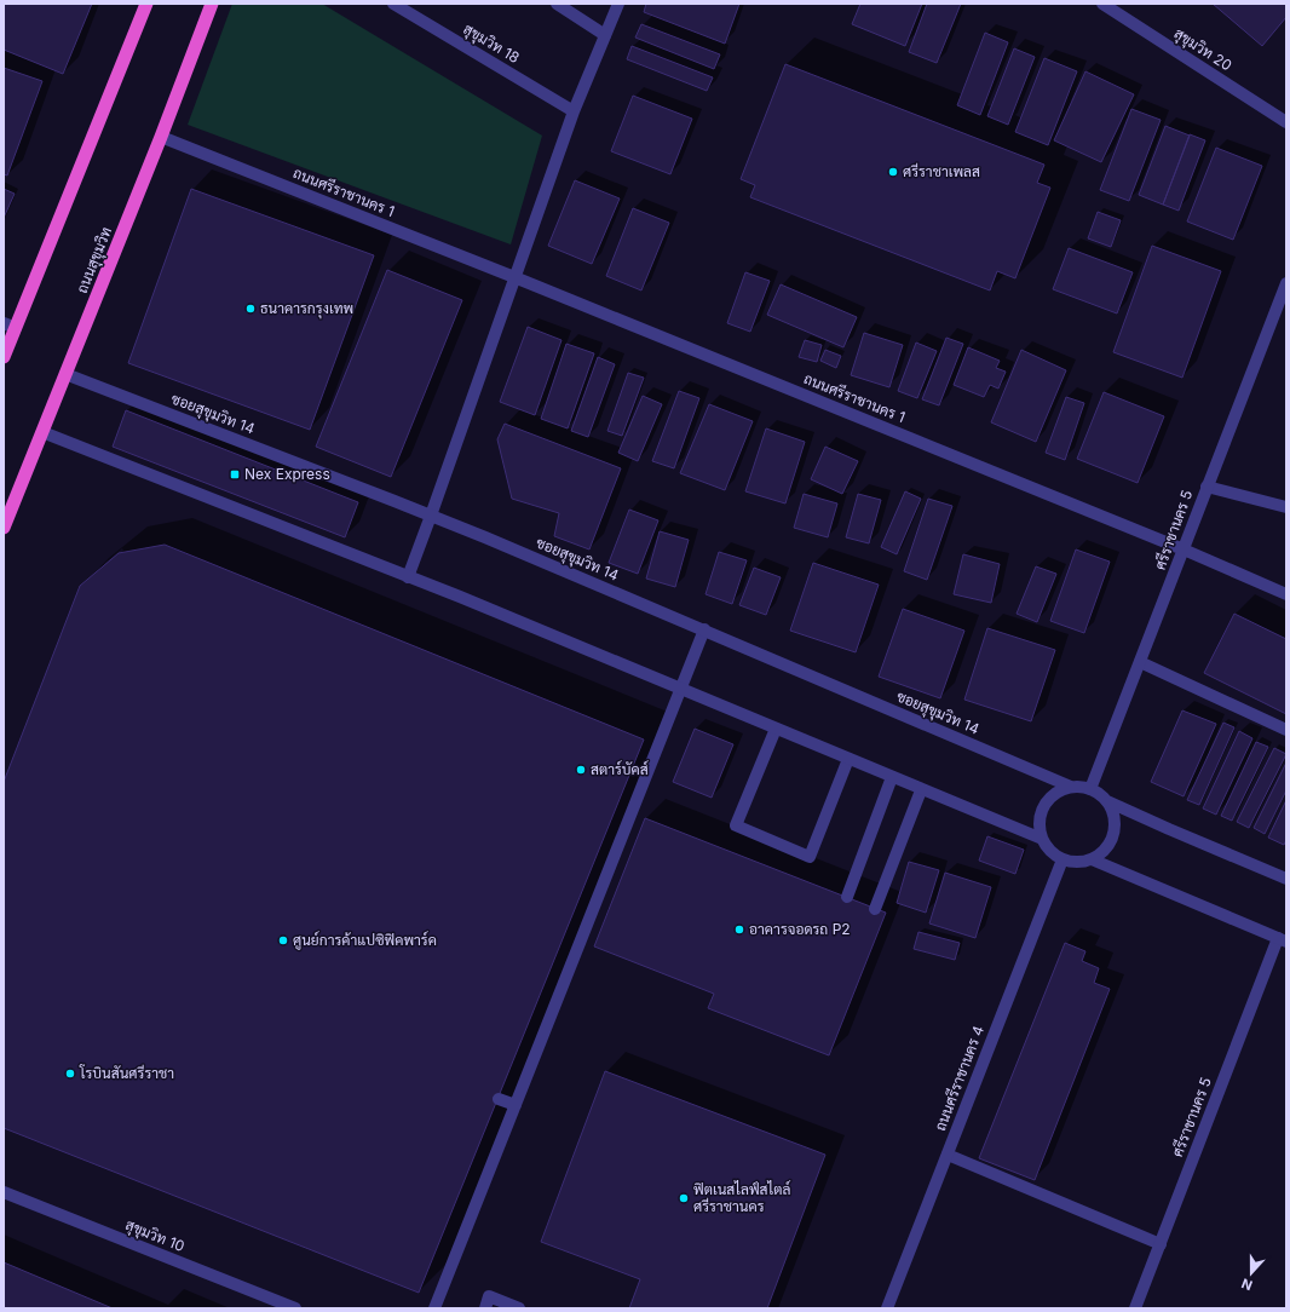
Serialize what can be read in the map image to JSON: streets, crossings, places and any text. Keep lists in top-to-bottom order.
{
  "streets": {
    "highway": ["ถนนสุขุมวิท"],
    "street": [
      "สุขุมวิท 18",
      "สุขุมวิท 20",
      "ถนนศรีราชานคร 1",
      "ซอยสุขุมวิท 14",
      "ศรีราชานคร 5",
      "ถนนศรีราชานคร 4",
      "สุขุมวิท 10"
    ]
  },
  "crossings": [
    ["ถนนศรีราชานคร 1", "ถนนสุขุมวิท"],
    ["ถนนศรีราชานคร 1", "ศรีราชานคร 5"],
    ["ถนนสุขุมวิท", "ซอยสุขุมวิท 14"],
    ["ซอยสุขุมวิท 14", "ศรีราชานคร 5"],
    ["ซอยสุขุมวิท 14", "ถนนศรีราชานคร 4"],
    ["ศรีราชานคร 5", "ถนนศรีราชานคร 4"]
  ],
  "places": {
    "other": [
      "ศรีราชาเพลส",
      "ธนาคารกรุงเทพ",
      "สตาร์บัคส์",
      "อาคารจอดรถ P2",
      "ศูนย์การค้าแปซิฟิคพาร์ค",
      "โรบินสันศรีราชา",
      "ฟิตเนสไลฟ์สไตล์ ศรีราชานคร"
    ],
    "transit": ["Nex Express"]
  },
  "north": "bottom"
}
